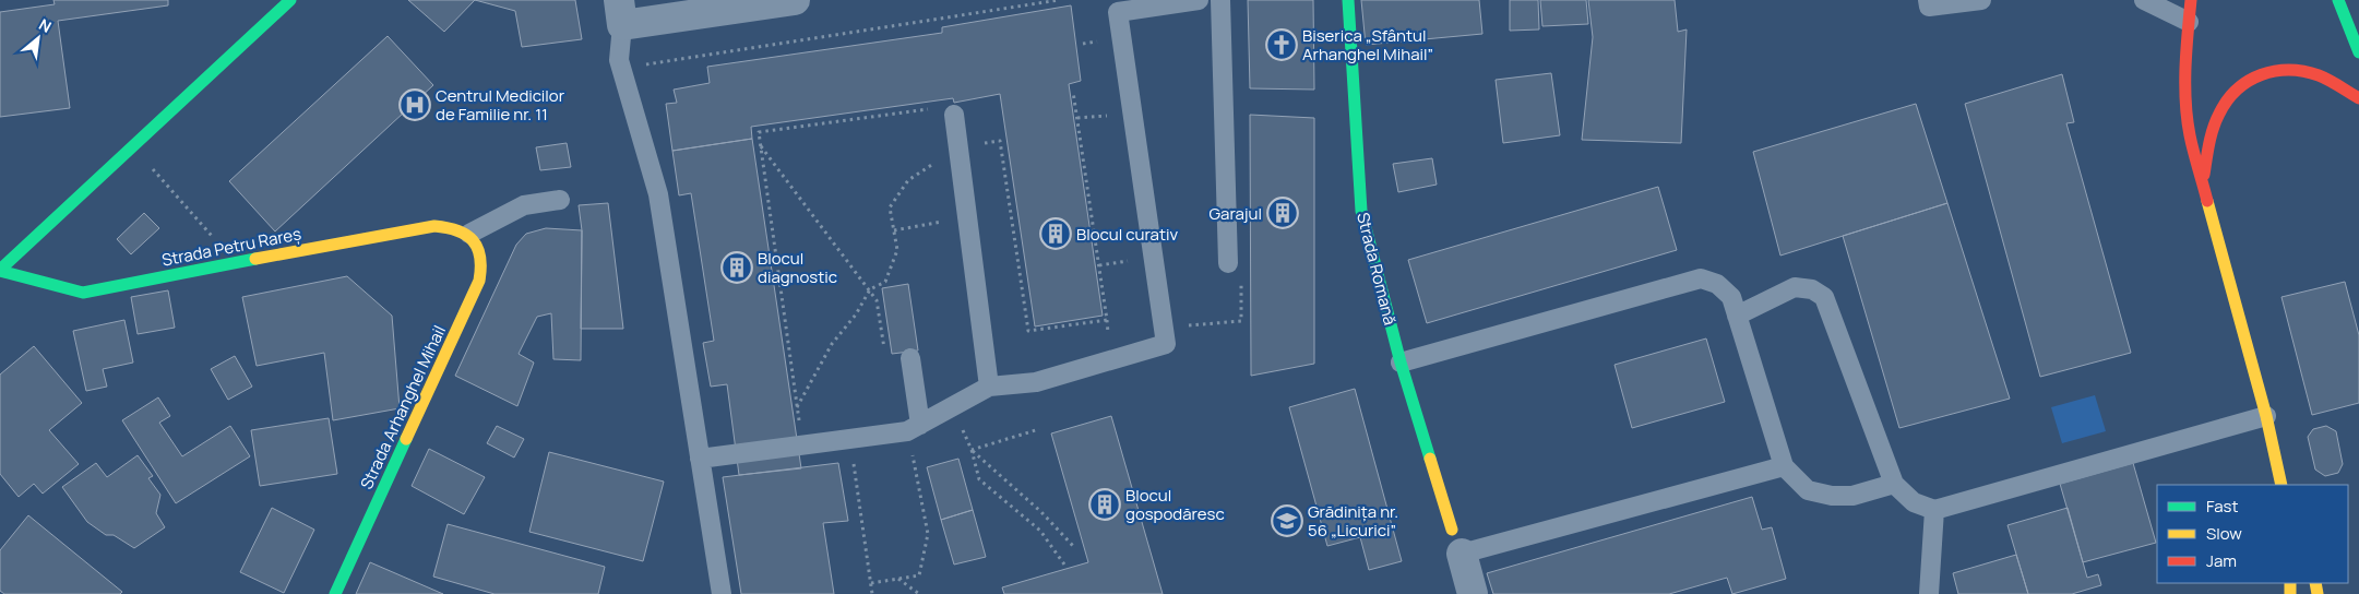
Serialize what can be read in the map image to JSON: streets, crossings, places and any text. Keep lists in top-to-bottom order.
{
  "streets": {
    "street": ["Strada Petru Rareș", "Strada Romană", "Strada Arhanghel Mihail"]
  },
  "crossings": [
    ["Strada Petru Rareș", "Strada Arhanghel Mihail"]
  ],
  "places": {
    "church": ["Biserica „Sfântul Arhanghel Mihail”"],
    "hospital": ["Centrul Medicilor de Familie nr. 11"],
    "building": [
      "Garajul",
      "Blocul curativ",
      "Blocul diagnostic",
      "Blocul gospodăresc"
    ],
    "school or university": ["Grădinița nr. 56 „Licurici”"]
  },
  "legend": ["Fast", "Slow", "Jam"],
  "north": "top right"
}
